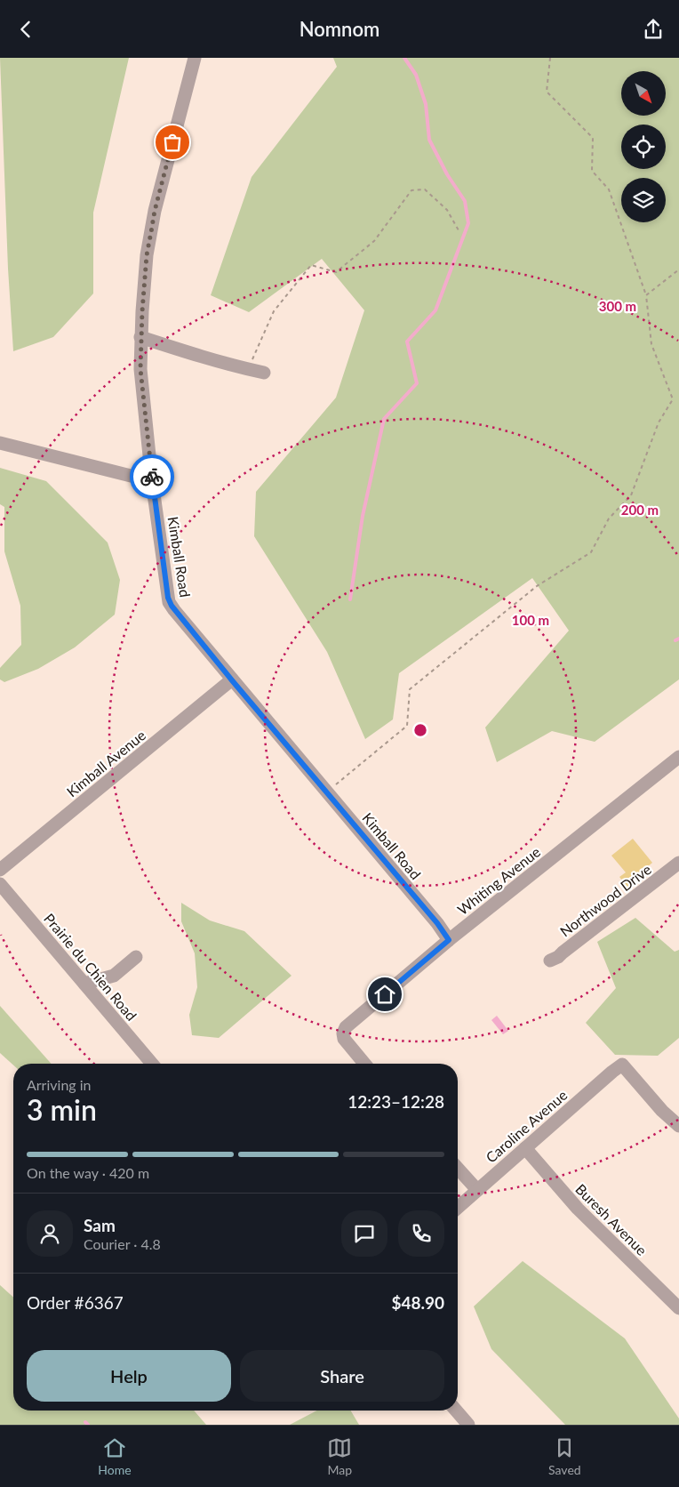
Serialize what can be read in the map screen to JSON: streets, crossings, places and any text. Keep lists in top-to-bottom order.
{
  "streets": {
    "street": [
      "Kimball Road",
      "Kimball Avenue",
      "Whiting Avenue",
      "Northwood Drive",
      "Prairie du Chien Road",
      "Caroline Avenue",
      "Buresh Avenue"
    ]
  },
  "crossings": [
    ["Kimball Road", "Kimball Avenue"],
    ["Kimball Road", "Whiting Avenue"],
    ["Caroline Avenue", "Buresh Avenue"]
  ],
  "north": "bottom right",
  "page": {
    "header": "Nomnom",
    "heading": ["3 min", "Arriving in", "12:23–12:28"],
    "panel": [
      "Sam",
      "Courier · 4.8",
      "Order #6367",
      "$48.90"
    ],
    "bar": "On the way · 420 m",
    "buttons": ["Help", "Share"],
    "tabs": ["Home", "Map", "Saved"]
  },
  "rings": ["300 m", "200 m", "100 m"]
}
